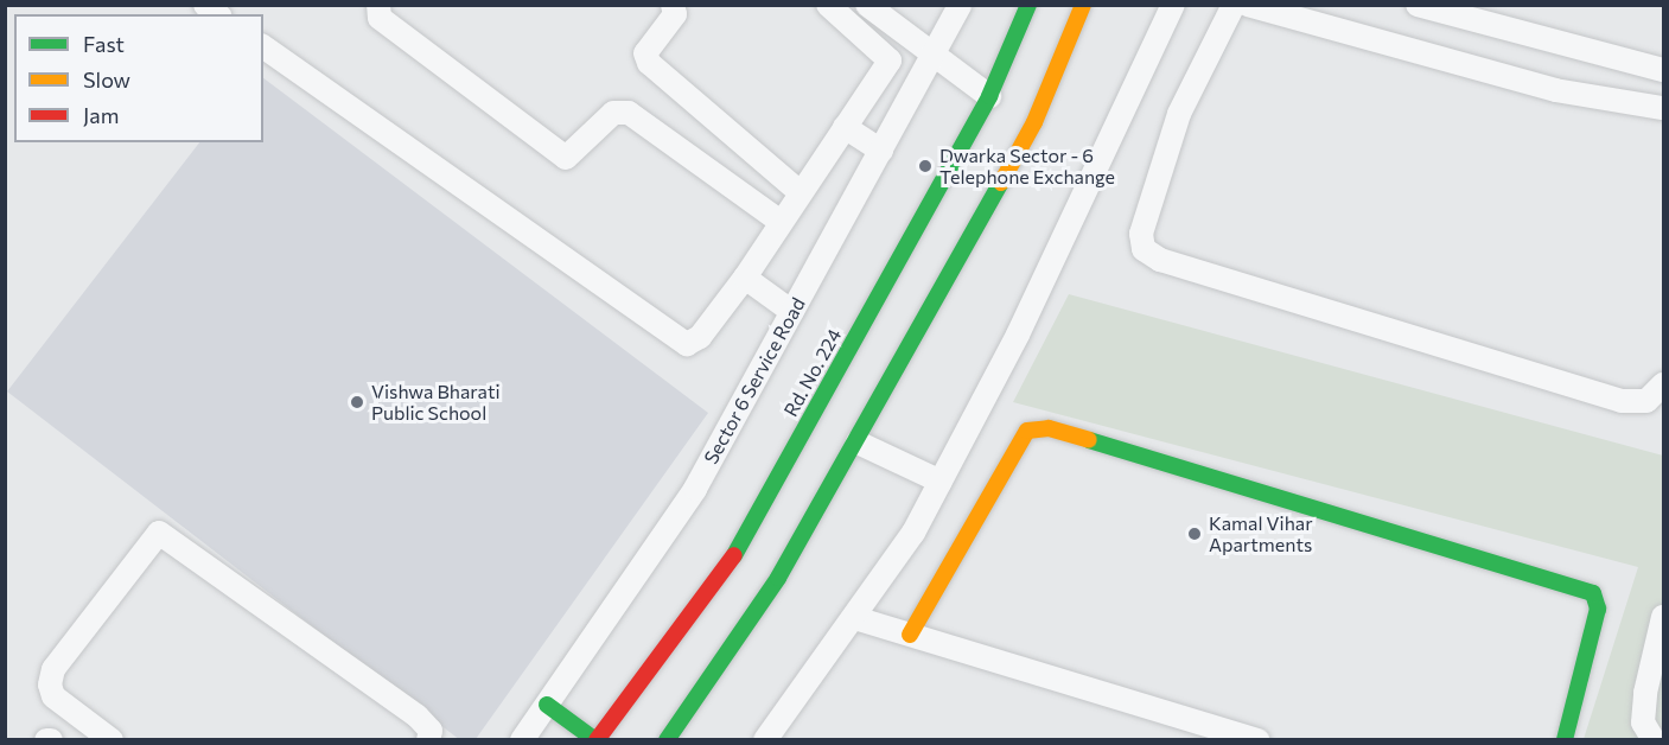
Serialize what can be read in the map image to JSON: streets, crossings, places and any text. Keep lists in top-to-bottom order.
{
  "streets": {
    "main road": ["Rd. No. 224"],
    "street": ["Sector 6 Service Road"]
  },
  "places": ["Dwarka Sector - 6 Telephone Exchange", "Vishwa Bharati Public School", "Kamal Vihar Apartments"],
  "legend": ["Fast", "Slow", "Jam"]
}
